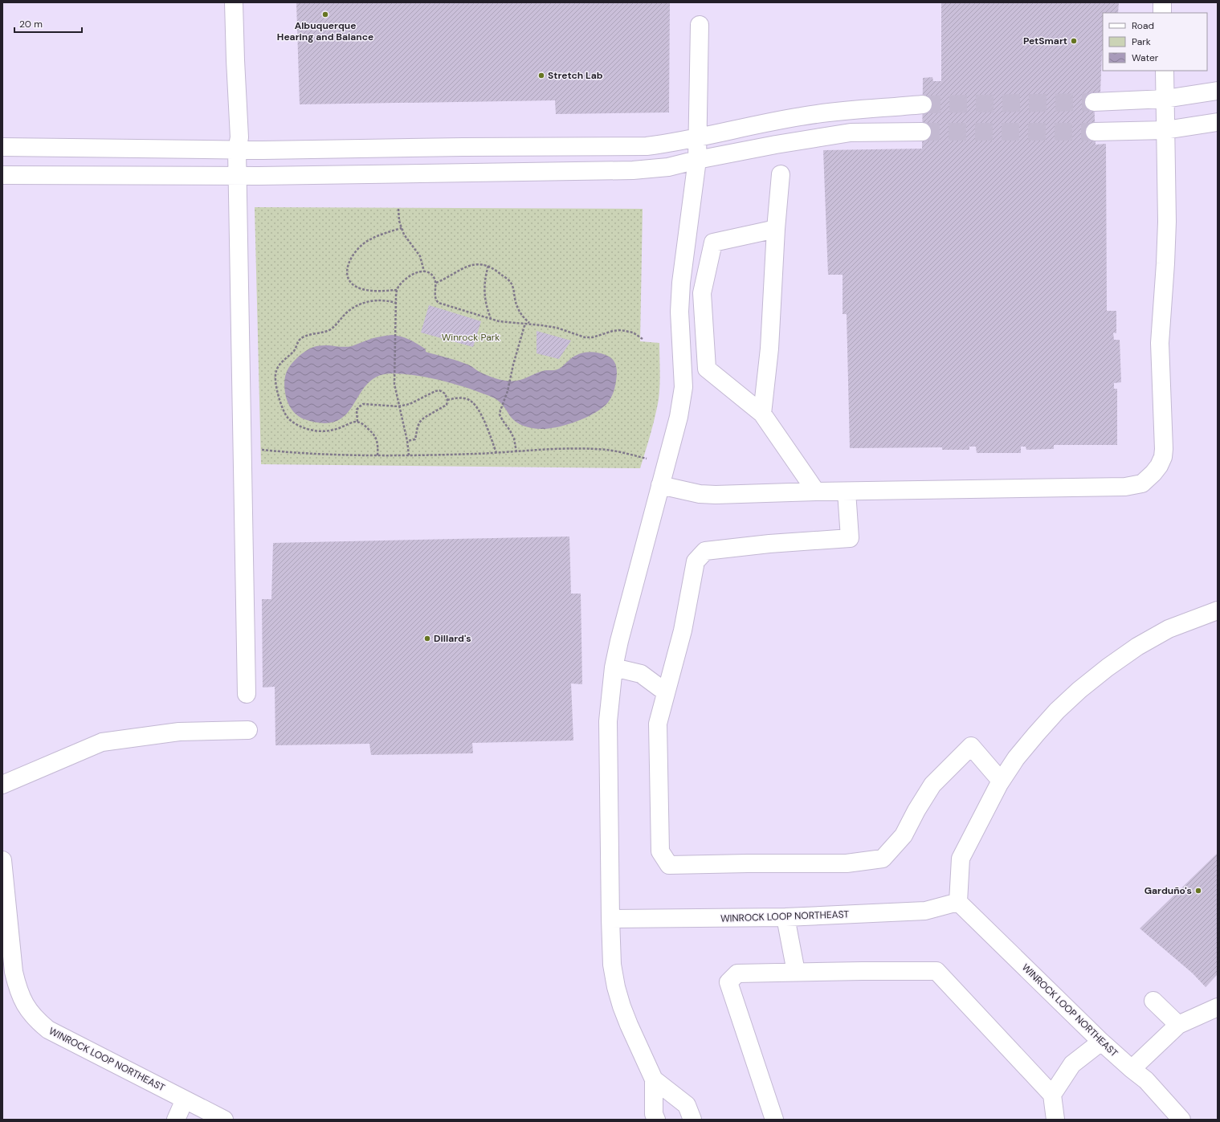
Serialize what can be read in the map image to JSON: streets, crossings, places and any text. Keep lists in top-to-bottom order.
{
  "streets": {
    "street": ["WINROCK LOOP NORTHEAST"]
  },
  "parks": ["Winrock Park"],
  "places": [
    "Albuquerque Hearing and Balance",
    "PetSmart",
    "Stretch Lab",
    "Dillard's",
    "Garduño's"
  ],
  "legend": ["Road", "Park", "Water"],
  "scale_bar": "20 m"
}
